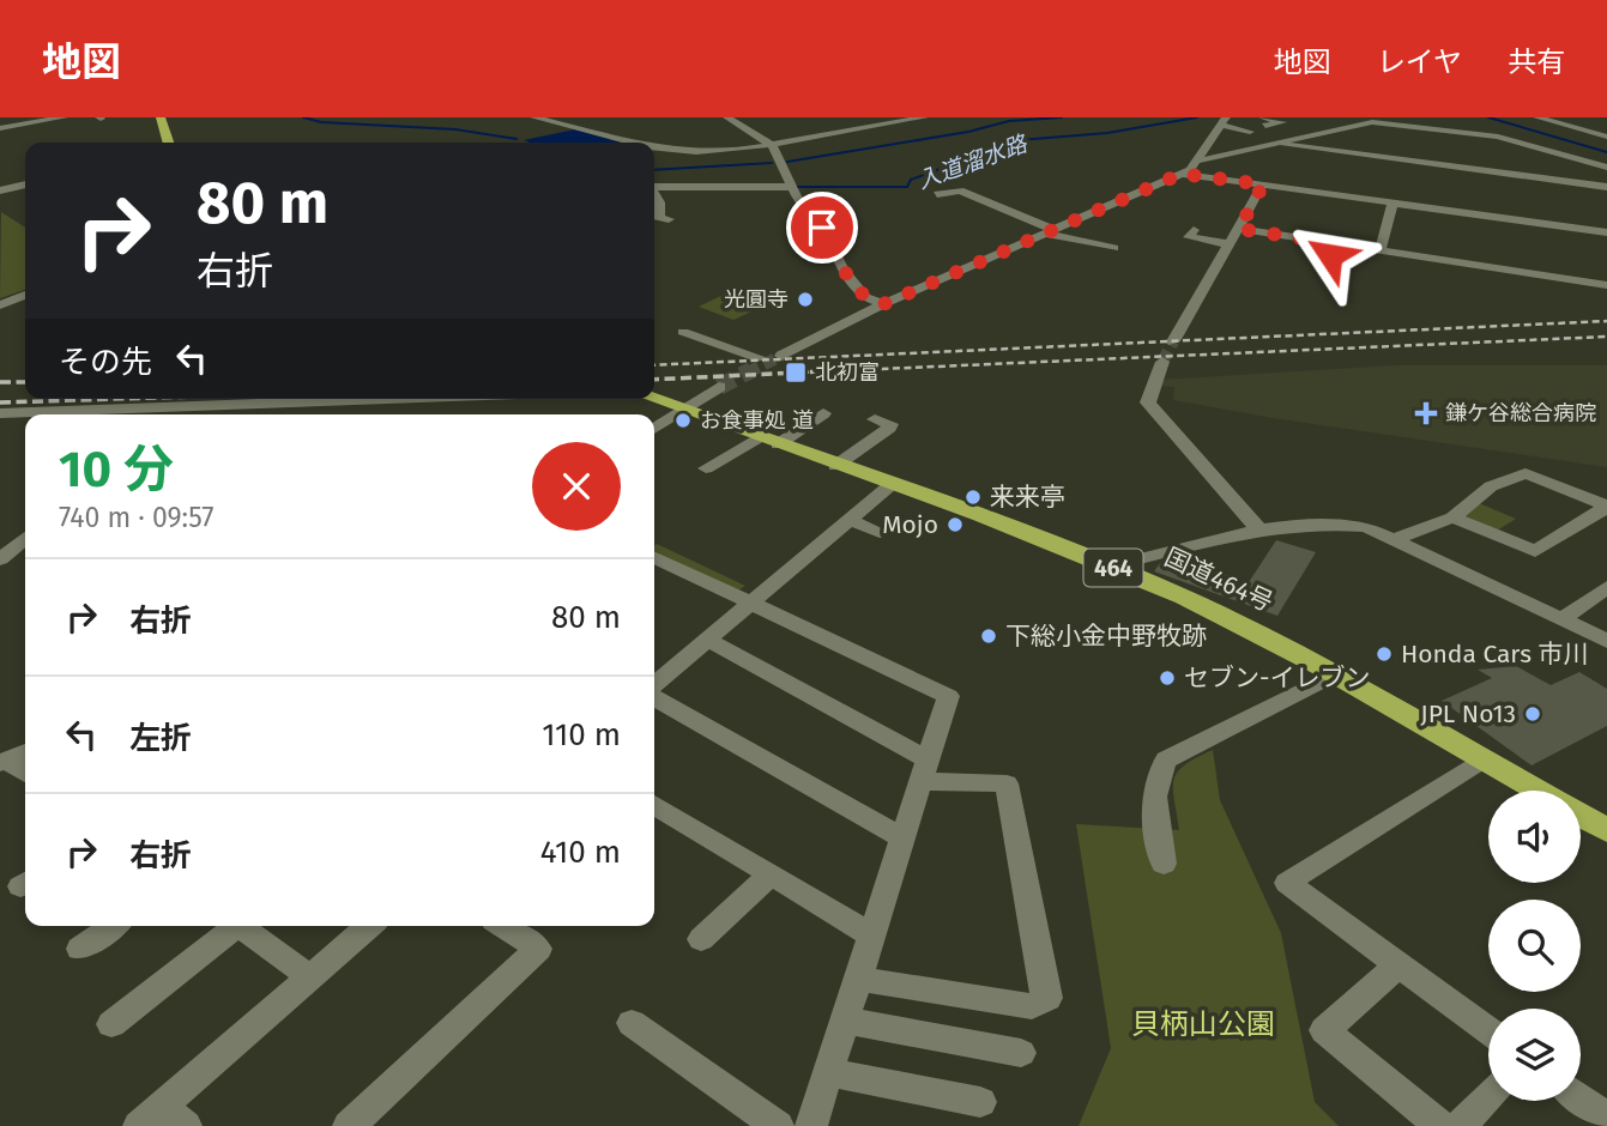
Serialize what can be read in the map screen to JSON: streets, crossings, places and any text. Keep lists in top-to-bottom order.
{
  "streets": {
    "highway": ["464", "国道464号"]
  },
  "water": ["入道溜水路"],
  "parks": ["貝柄山公園"],
  "places": {
    "other": [
      "光圓寺",
      "お食事処 道",
      "来来亭",
      "Mojo",
      "下総小金中野牧跡",
      "Honda Cars 市川",
      "セブン-イレブン",
      "JPL No13"
    ],
    "transit": ["北初富"],
    "health": ["鎌ケ谷総合病院"]
  },
  "page": {
    "header": "地図",
    "nav": ["地図", "レイヤ", "共有"],
    "turn": ["80 m", "右折"],
    "then": "その先",
    "heading": ["10 分", "740 m · 09:57"],
    "list": [
      {
        "name": "右折",
        "value": "80 m"
      },
      {
        "name": "左折",
        "value": "110 m"
      },
      {
        "name": "右折",
        "value": "410 m"
      }
    ]
  }
}
